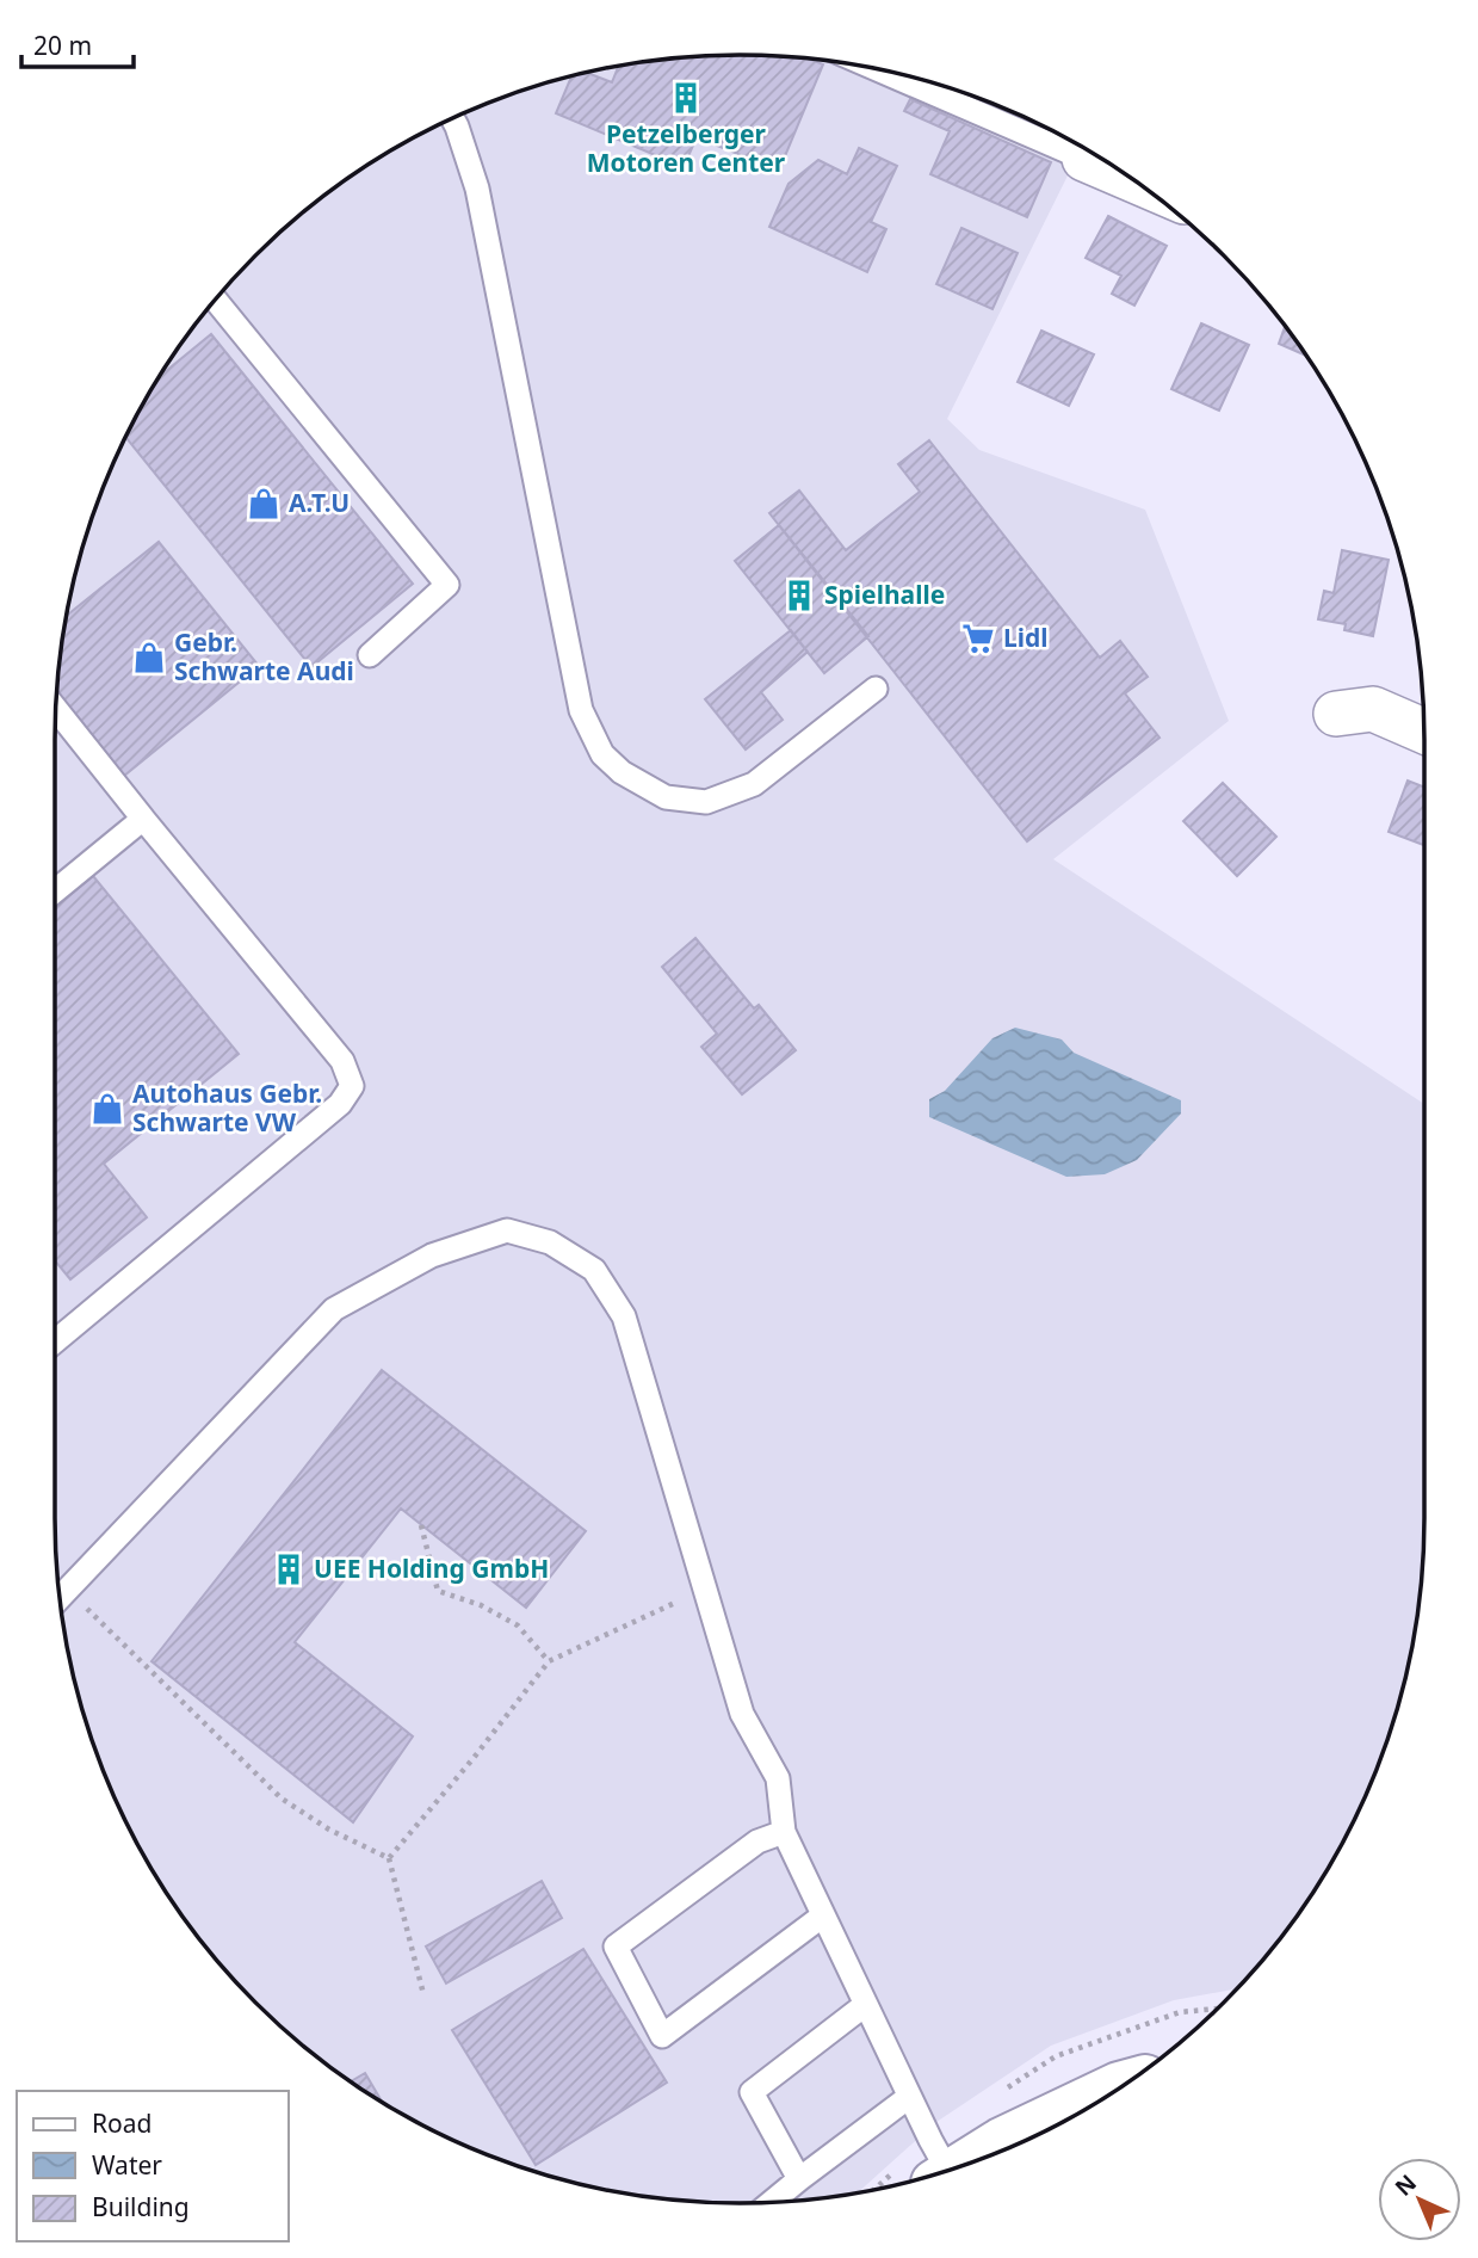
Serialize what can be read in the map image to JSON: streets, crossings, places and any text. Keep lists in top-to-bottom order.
{
  "places": {
    "building": ["Petzelberger Motoren Center", "Spielhalle", "UEE Holding GmbH"],
    "shop": ["A.T.U", "Gebr. Schwarte Audi", "Autohaus Gebr. Schwarte VW"],
    "supermarket": ["Lidl"]
  },
  "legend": ["Road", "Water", "Building"],
  "scale_bar": "20 m",
  "north": "top left"
}
